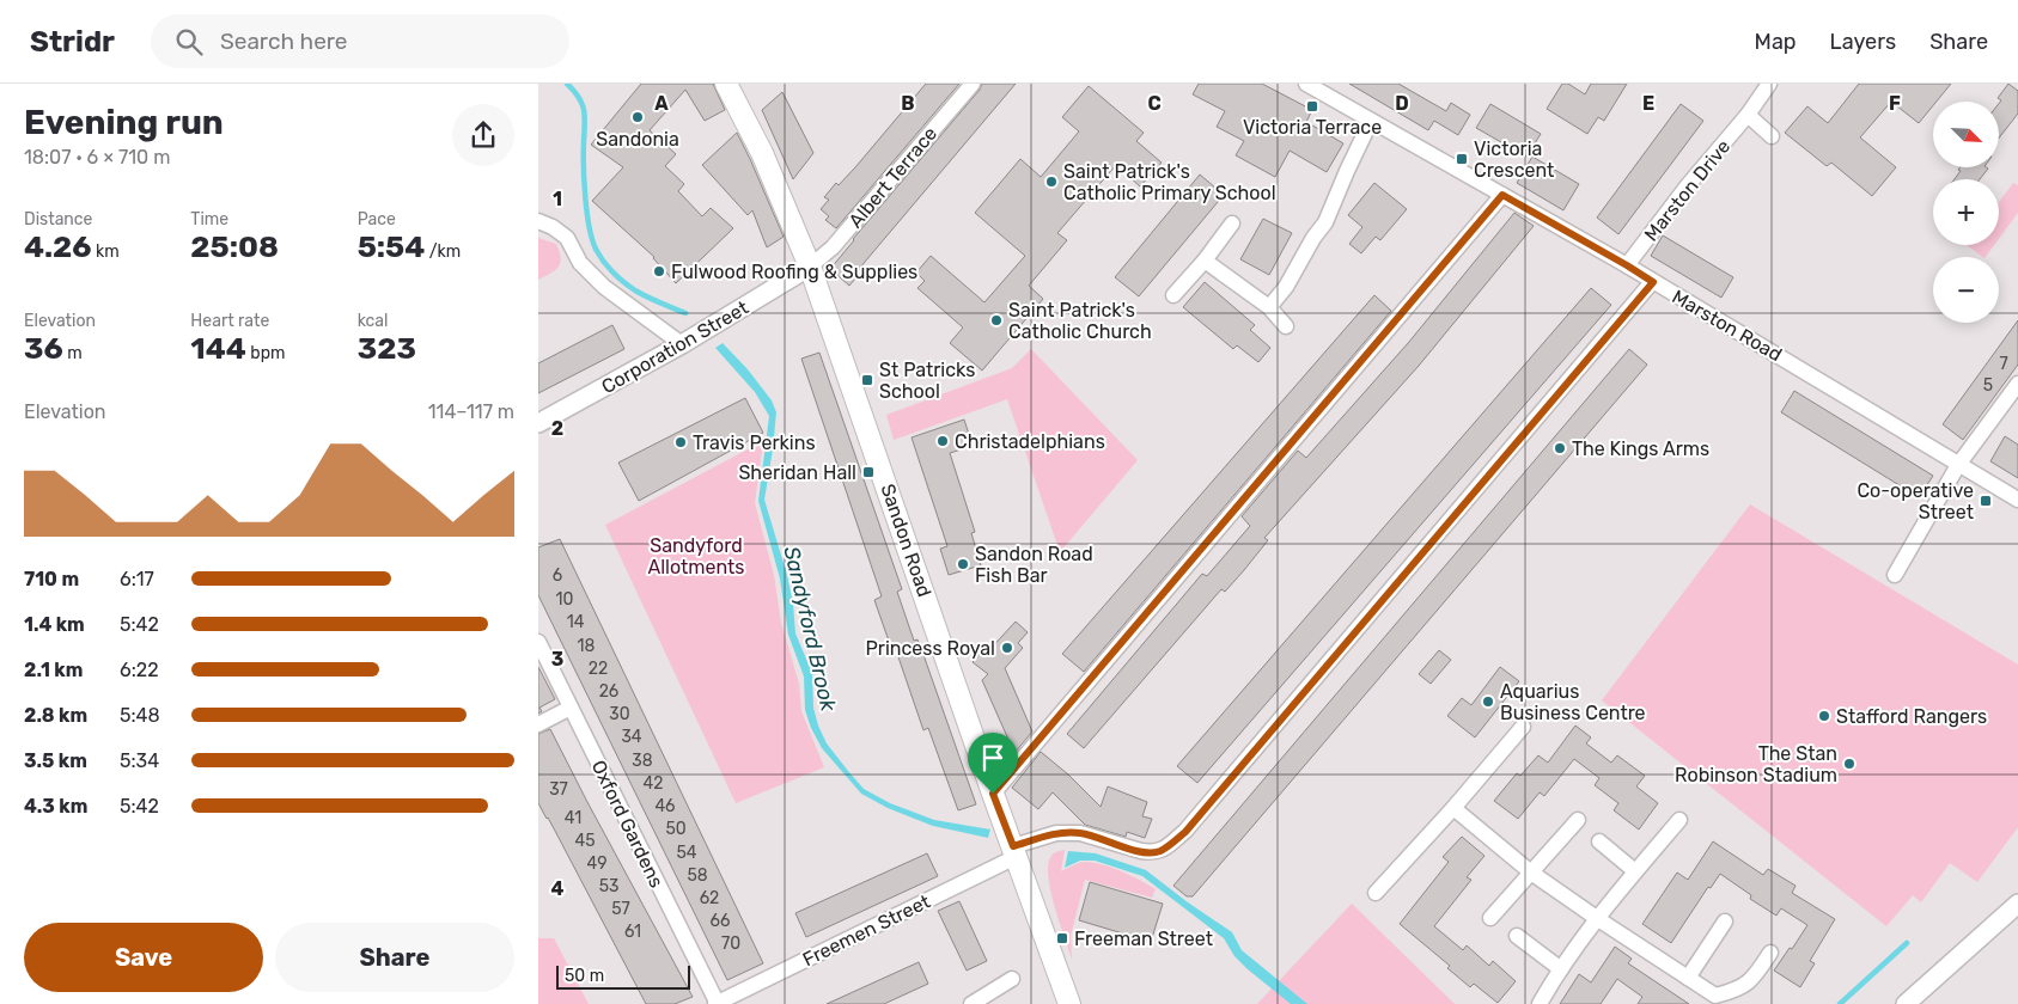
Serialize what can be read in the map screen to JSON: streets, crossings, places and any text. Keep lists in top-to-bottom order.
{
  "streets": {
    "main road": ["Sandon Road"],
    "street": [
      "Albert Terrace",
      "Marston Drive",
      "Marston Road",
      "Corporation Street",
      "Oxford Gardens",
      "Freemen Street"
    ]
  },
  "crossings": [
    ["Albert Terrace", "Corporation Street"],
    ["Albert Terrace", "Sandon Road"],
    ["Marston Drive", "Marston Road"],
    ["Marston Road", "Freemen Street"],
    ["Corporation Street", "Sandon Road"],
    ["Sandon Road", "Freemen Street"],
    ["Oxford Gardens", "Freemen Street"]
  ],
  "water": ["Sandyford Brook"],
  "parks": ["Sandyford Allotments"],
  "places": {
    "transit": [
      "Victoria Terrace",
      "Victoria Crescent",
      "St Patricks School",
      "Sheridan Hall",
      "Co-operative Street",
      "Freeman Street"
    ],
    "other": [
      "Sandonia",
      "Saint Patrick's Catholic Primary School",
      "Fulwood Roofing & Supplies",
      "Saint Patrick's Catholic Church",
      "Christadelphians",
      "Travis Perkins",
      "The Kings Arms",
      "Sandon Road Fish Bar",
      "Princess Royal",
      "Aquarius Business Centre",
      "Stafford Rangers",
      "The Stan Robinson Stadium"
    ]
  },
  "house_numbers": [
    "7",
    "5",
    "6",
    "10",
    "14",
    "18",
    "22",
    "26",
    "30",
    "34",
    "38",
    "42",
    "37",
    "46",
    "41",
    "50",
    "45",
    "54",
    "49",
    "58",
    "53",
    "62",
    "57",
    "66",
    "61",
    "70"
  ],
  "scale_bar": "50 m",
  "north": "bottom right",
  "page": {
    "header": "Stridr",
    "search": "Search here",
    "nav": ["Map", "Layers", "Share"],
    "heading": ["Evening run", "18:07 · 6 × 710 m"],
    "map_buttons": ["+", "−"],
    "stats": [
      ["Distance", "4.26 km"],
      ["Time", "25:08"],
      ["Pace", "5:54 /km"],
      ["Elevation", "36 m"],
      ["Heart rate", "144 bpm"],
      ["kcal", "323"]
    ],
    "chart": ["Elevation", "114–117 m"],
    "list": [
      {
        "name": "710 m",
        "note": "6:17"
      },
      {
        "name": "1.4 km",
        "note": "5:42"
      },
      {
        "name": "2.1 km",
        "note": "6:22"
      },
      {
        "name": "2.8 km",
        "note": "5:48"
      },
      {
        "name": "3.5 km",
        "note": "5:34"
      },
      {
        "name": "4.3 km",
        "note": "5:42"
      }
    ],
    "buttons": ["Save", "Share"],
    "scale": "50 m"
  },
  "grid": {
    "columns": [
      "A",
      "B",
      "C",
      "D",
      "E",
      "F"
    ],
    "rows": [
      "1",
      "2",
      "3",
      "4"
    ]
  }
}
